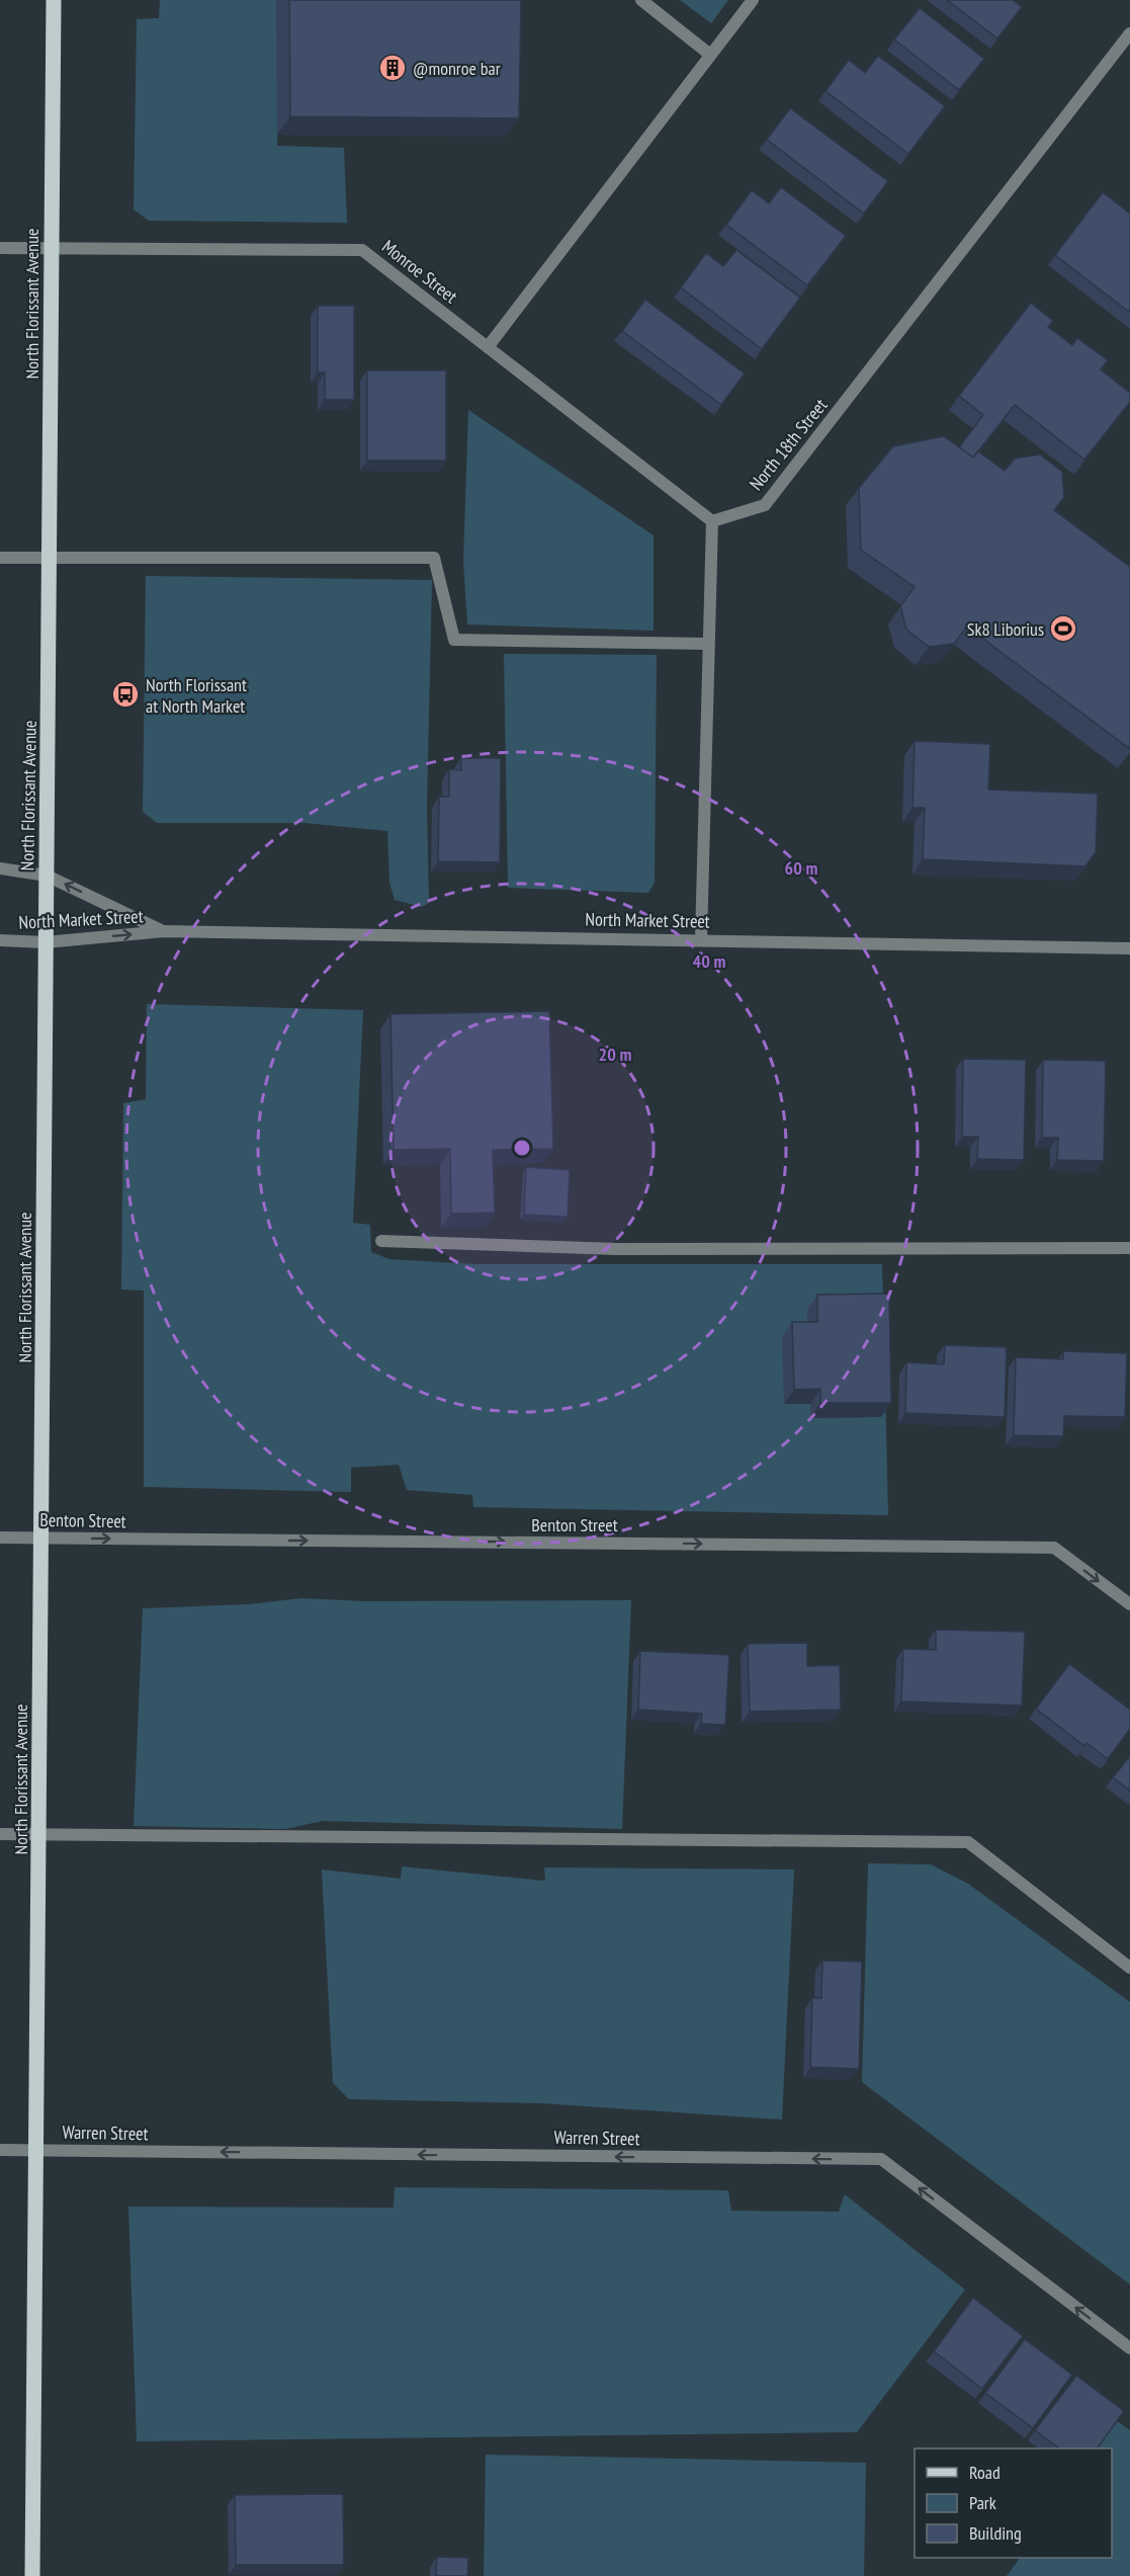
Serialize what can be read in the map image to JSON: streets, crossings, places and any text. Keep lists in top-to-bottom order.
{
  "streets": {
    "main road": ["North Florissant Avenue"],
    "street": [
      "Monroe Street",
      "North 18th Street",
      "North Market Street",
      "Benton Street",
      "Warren Street"
    ]
  },
  "crossings": [
    ["Monroe Street", "North Florissant Avenue"],
    ["Monroe Street", "North 18th Street"],
    ["North Florissant Avenue", "North Market Street"],
    ["North Florissant Avenue", "Benton Street"],
    ["North Florissant Avenue", "Warren Street"]
  ],
  "one_way": ["Benton Street", "Warren Street"],
  "places": {
    "building": ["@monroe bar"],
    "sports": ["Sk8 Liborius"],
    "bus stop": ["North Florissant at North Market"]
  },
  "legend": ["Road", "Park", "Building"],
  "rings": ["60 m", "40 m", "20 m"]
}
